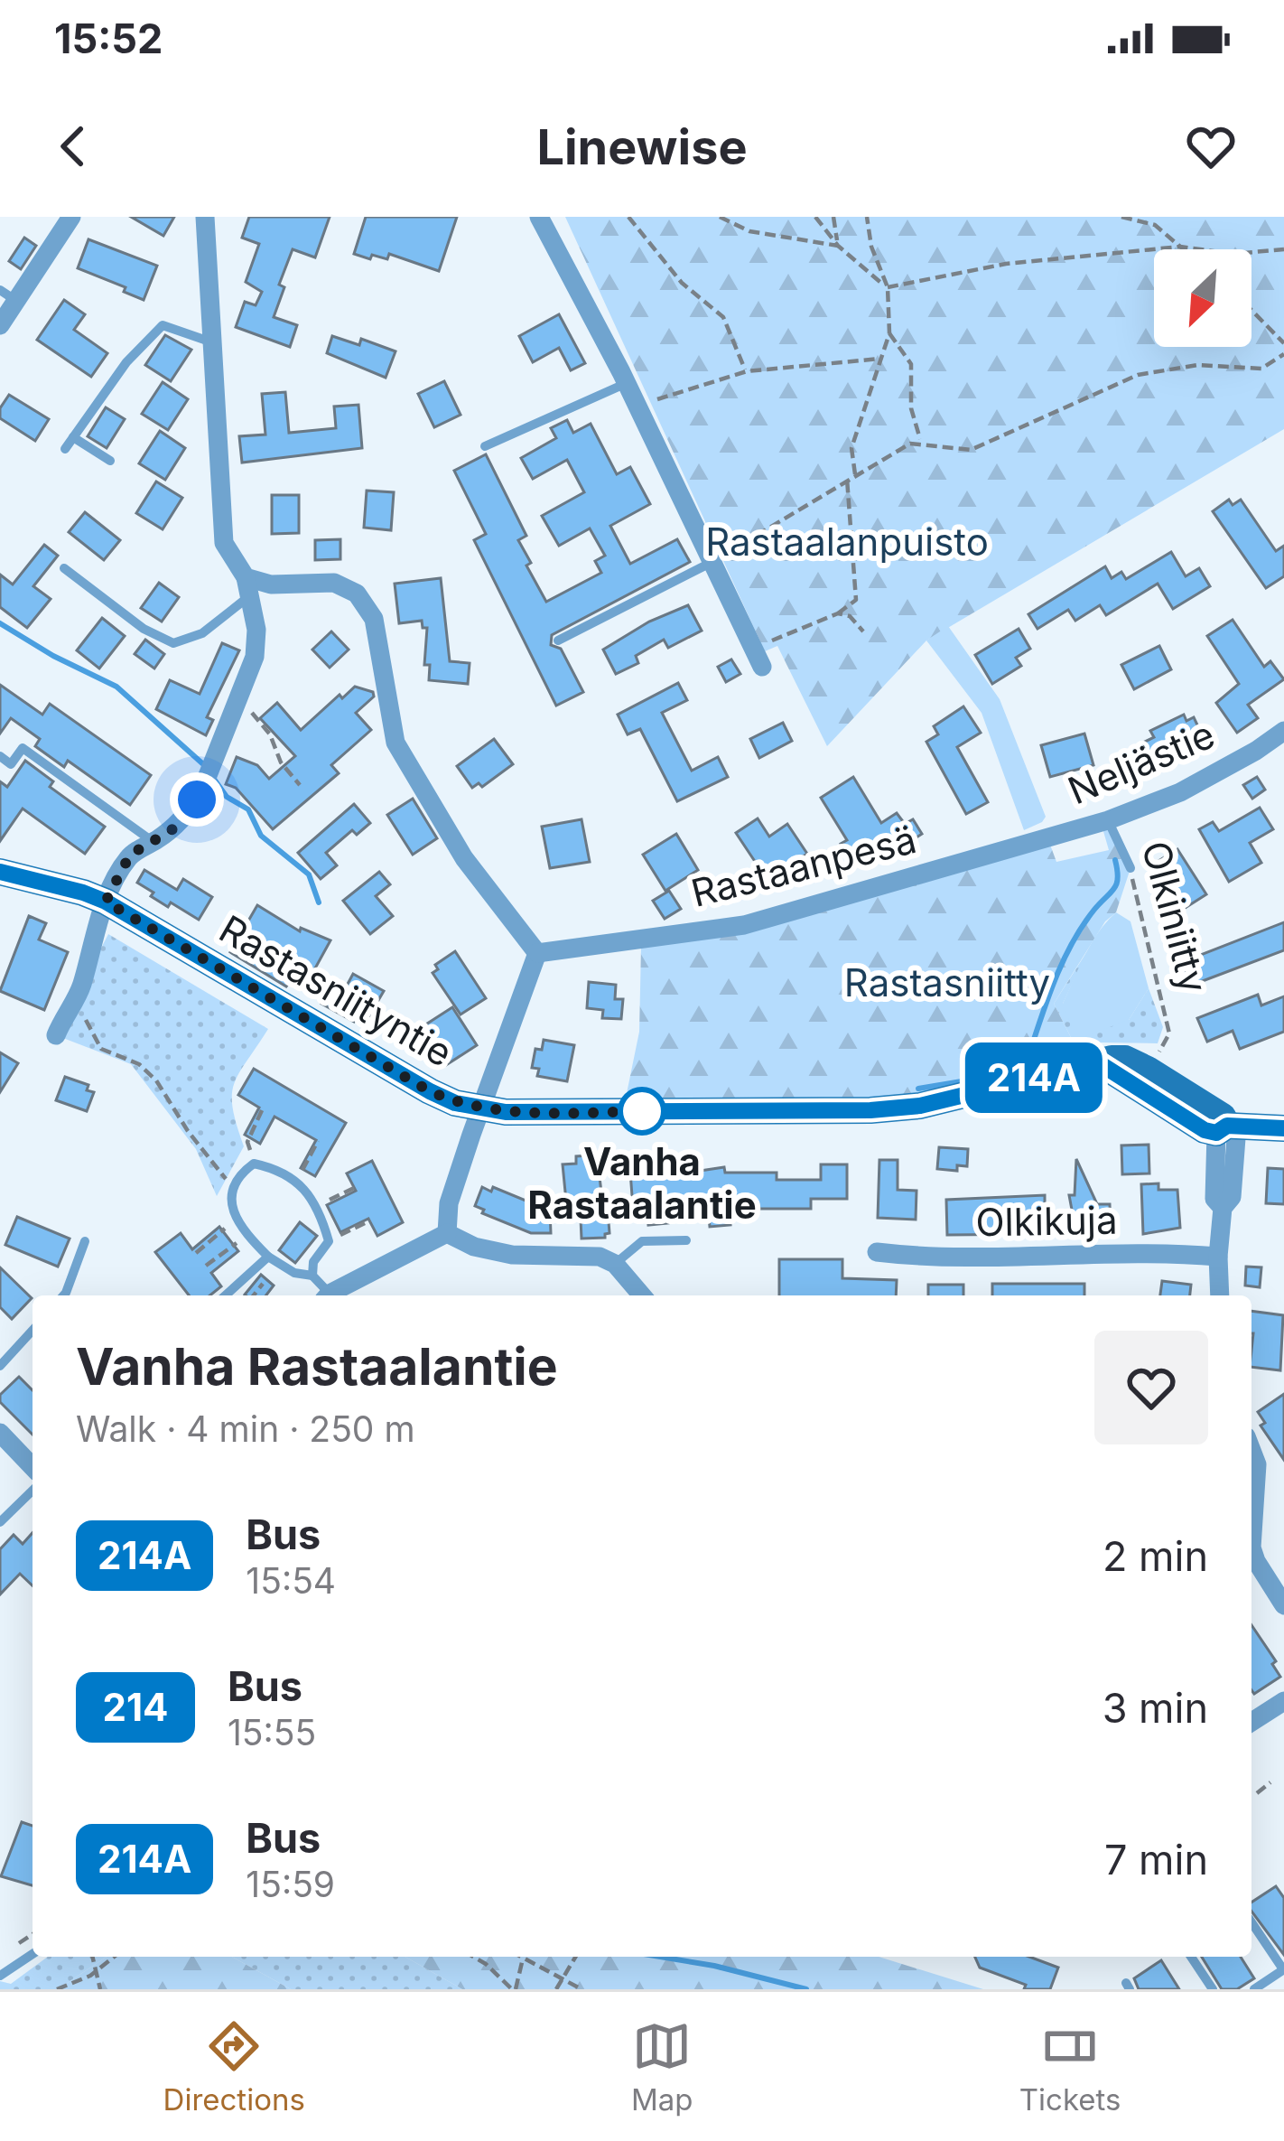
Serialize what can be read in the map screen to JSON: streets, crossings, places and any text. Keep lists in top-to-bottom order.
{
  "streets": {
    "street": [
      "Neljästie",
      "Rastaanpesä",
      "Rastasniityntie",
      "Olkikuja"
    ],
    "lane": ["Olkiniitty"]
  },
  "crossings": [
    ["Neljästie", "Rastaanpesä"],
    ["Neljästie", "Olkiniitty"]
  ],
  "parks": ["Rastaalanpuisto", "Rastasniitty"],
  "places": ["Vanha Rastaalantie"],
  "lines": ["bus line 214A"],
  "north": "bottom left",
  "page": {
    "status": "15:52",
    "header": "Linewise",
    "on_map": "214A",
    "heading": ["Vanha Rastaalantie", "Walk · 4 min · 250 m"],
    "list": [
      {
        "mark": "214A",
        "name": "Bus",
        "note": "15:54",
        "value": "2 min"
      },
      {
        "mark": "214",
        "name": "Bus",
        "note": "15:55",
        "value": "3 min"
      },
      {
        "mark": "214A",
        "name": "Bus",
        "note": "15:59",
        "value": "7 min"
      }
    ],
    "tabs": ["Directions", "Map", "Tickets"]
  }
}
